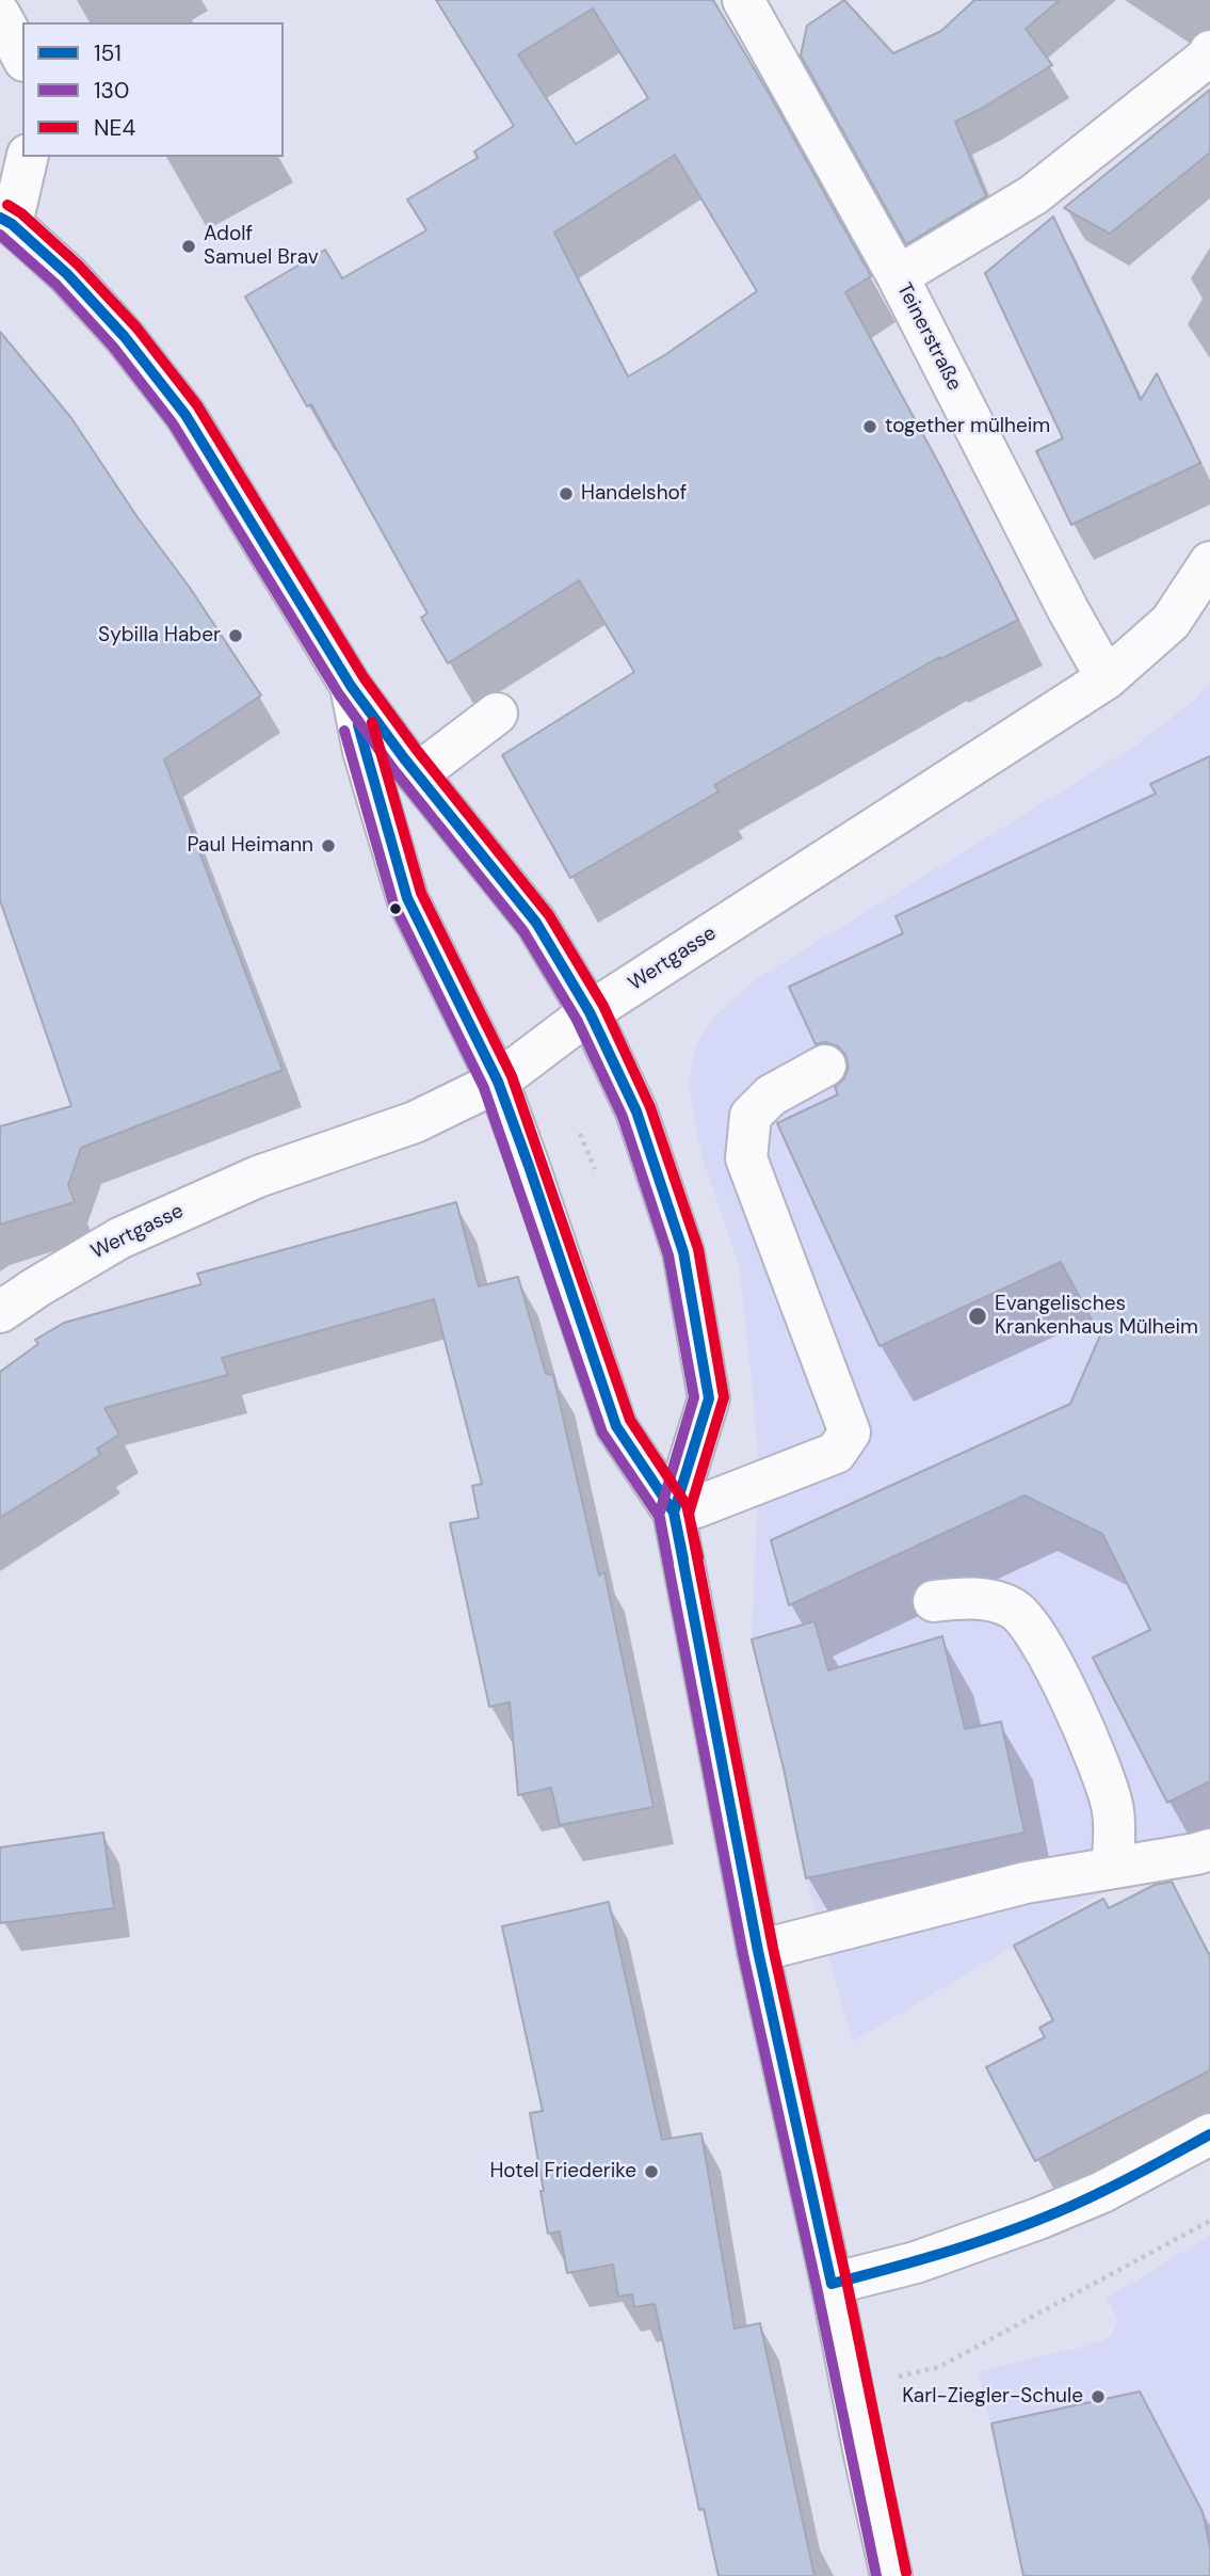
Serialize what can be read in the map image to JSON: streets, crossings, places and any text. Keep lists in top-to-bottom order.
{
  "streets": {
    "main road": ["Teinerstraße", "Wertgasse"]
  },
  "crossings": [
    ["Teinerstraße", "Wertgasse"]
  ],
  "places": [
    "Adolf Samuel Brav",
    "together mülheim",
    "Handelshof",
    "Sybilla Haber",
    "Paul Heimann",
    "Evangelisches Krankenhaus Mülheim",
    "Hotel Friederike",
    "Karl-Ziegler-Schule"
  ],
  "lines": ["transit line NE4", "transit line 151", "transit line 130"],
  "legend": ["151", "130", "NE4"]
}
